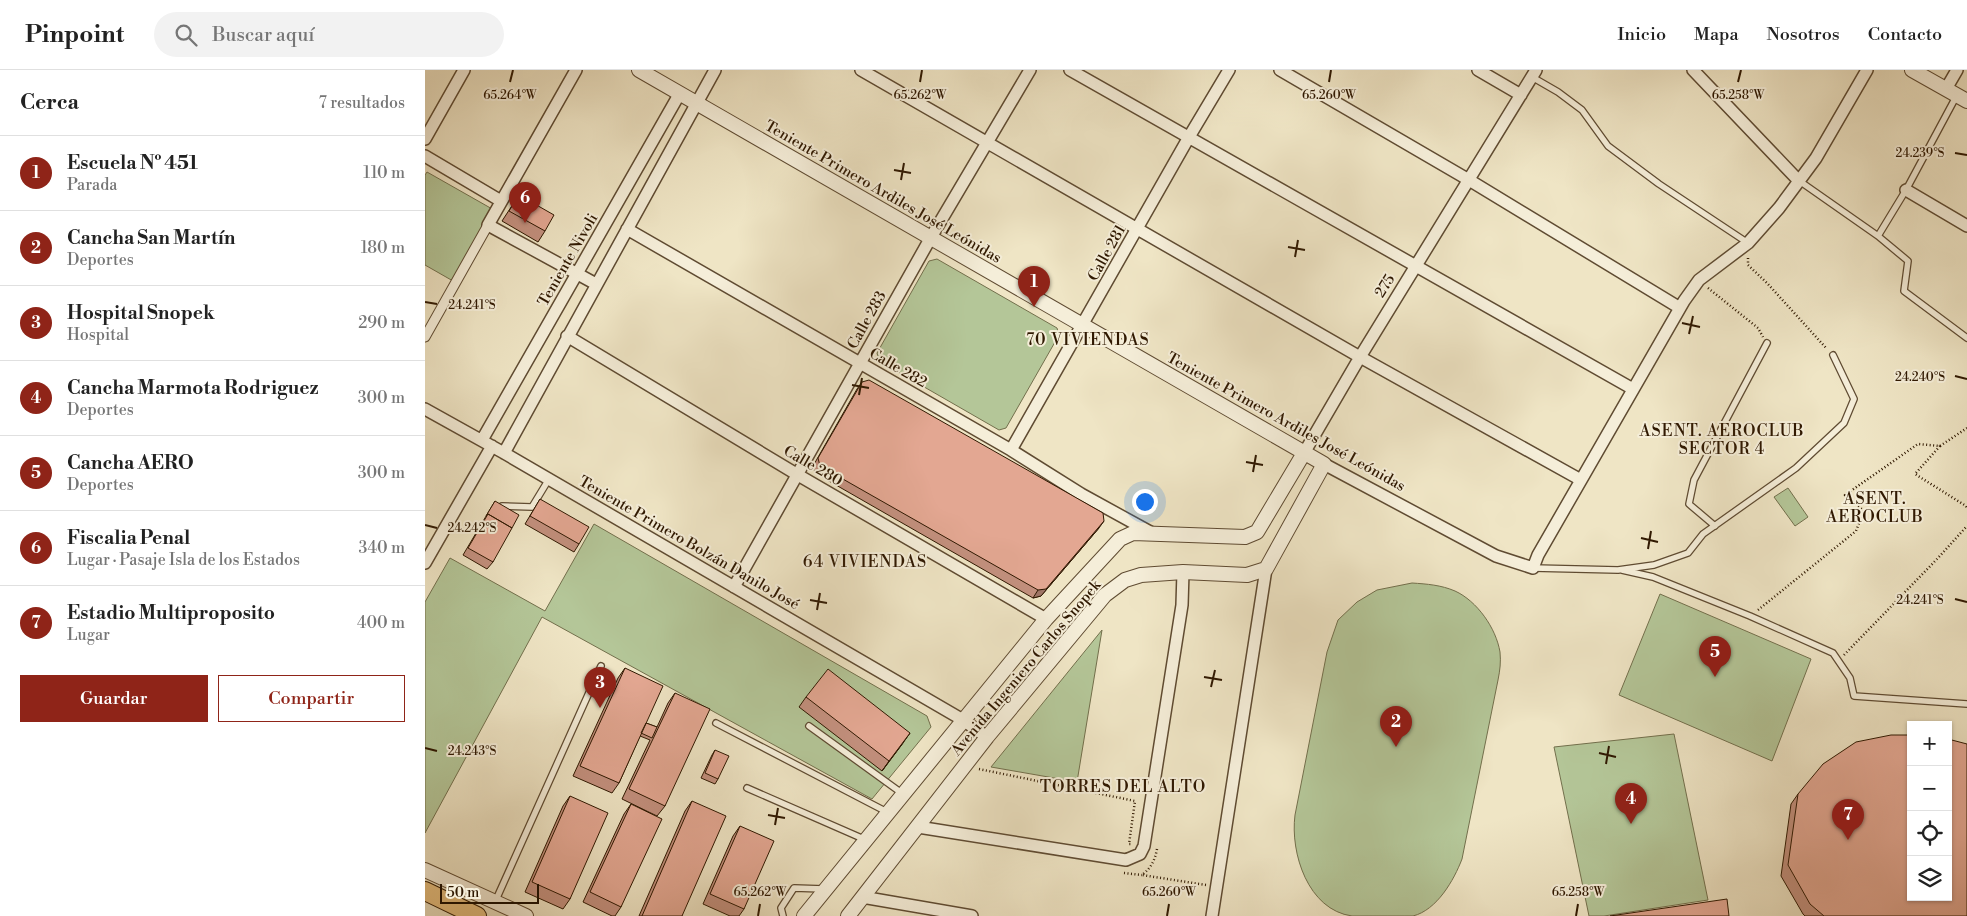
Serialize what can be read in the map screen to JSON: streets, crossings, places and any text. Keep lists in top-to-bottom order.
{
  "streets": {
    "street": [
      "Teniente Primero Ardiles José Leónidas",
      "Calle 281",
      "Teniente Nivoli",
      "275",
      "Calle 283",
      "Calle 282",
      "Calle 280",
      "Teniente Primero Bolzán Danilo José",
      "Avenida Ingeniero Carlos Snopek"
    ]
  },
  "crossings": [
    ["Teniente Primero Ardiles José Leónidas", "Calle 281"],
    ["Teniente Primero Ardiles José Leónidas", "Teniente Nivoli"],
    ["Teniente Primero Ardiles José Leónidas", "275"],
    ["Teniente Primero Ardiles José Leónidas", "Calle 283"],
    ["Calle 281", "Calle 282"],
    ["Teniente Nivoli", "Teniente Primero Bolzán Danilo José"],
    ["275", "Avenida Ingeniero Carlos Snopek"],
    ["Calle 283", "Calle 282"],
    ["Calle 283", "Calle 280"],
    ["Calle 283", "Teniente Primero Bolzán Danilo José"],
    ["Calle 282", "Avenida Ingeniero Carlos Snopek"],
    ["Calle 280", "Avenida Ingeniero Carlos Snopek"],
    ["Teniente Primero Bolzán Danilo José", "Avenida Ingeniero Carlos Snopek"]
  ],
  "districts": [
    "70 VIVIENDAS",
    "ASENT. AEROCLUB SECTOR 4",
    "ASENT. AEROCLUB",
    "64 VIVIENDAS",
    "TORRES DEL ALTO"
  ],
  "scale_bar": "50 m",
  "page": {
    "header": "Pinpoint",
    "search": "Buscar aquí",
    "nav": [
      "Inicio",
      "Mapa",
      "Nosotros",
      "Contacto"
    ],
    "heading": ["Cerca", "7 resultados"],
    "list": [
      {
        "mark": "1",
        "name": "Escuela Nº 451",
        "note": "Parada",
        "value": "110 m"
      },
      {
        "mark": "2",
        "name": "Cancha San Martín",
        "note": "Deportes",
        "value": "180 m"
      },
      {
        "mark": "3",
        "name": "Hospital Snopek",
        "note": "Hospital",
        "value": "290 m"
      },
      {
        "mark": "4",
        "name": "Cancha Marmota Rodriguez",
        "note": "Deportes",
        "value": "300 m"
      },
      {
        "mark": "5",
        "name": "Cancha AERO",
        "note": "Deportes",
        "value": "300 m"
      },
      {
        "mark": "6",
        "name": "Fiscalia Penal",
        "note": "Lugar · Pasaje Isla de los Estados",
        "value": "340 m"
      },
      {
        "mark": "7",
        "name": "Estadio Multiproposito",
        "note": "Lugar",
        "value": "400 m"
      }
    ],
    "pins": [
      "6",
      "1",
      "5",
      "3",
      "2",
      "4",
      "7"
    ],
    "buttons": ["Guardar", "Compartir"],
    "map_buttons": ["+", "−"],
    "scale": "50 m"
  },
  "coordinates": [
    "65.264°W",
    "65.262°W",
    "65.260°W",
    "65.258°W",
    "24.239°S",
    "24.241°S",
    "24.240°S",
    "24.242°S",
    "24.243°S"
  ]
}
